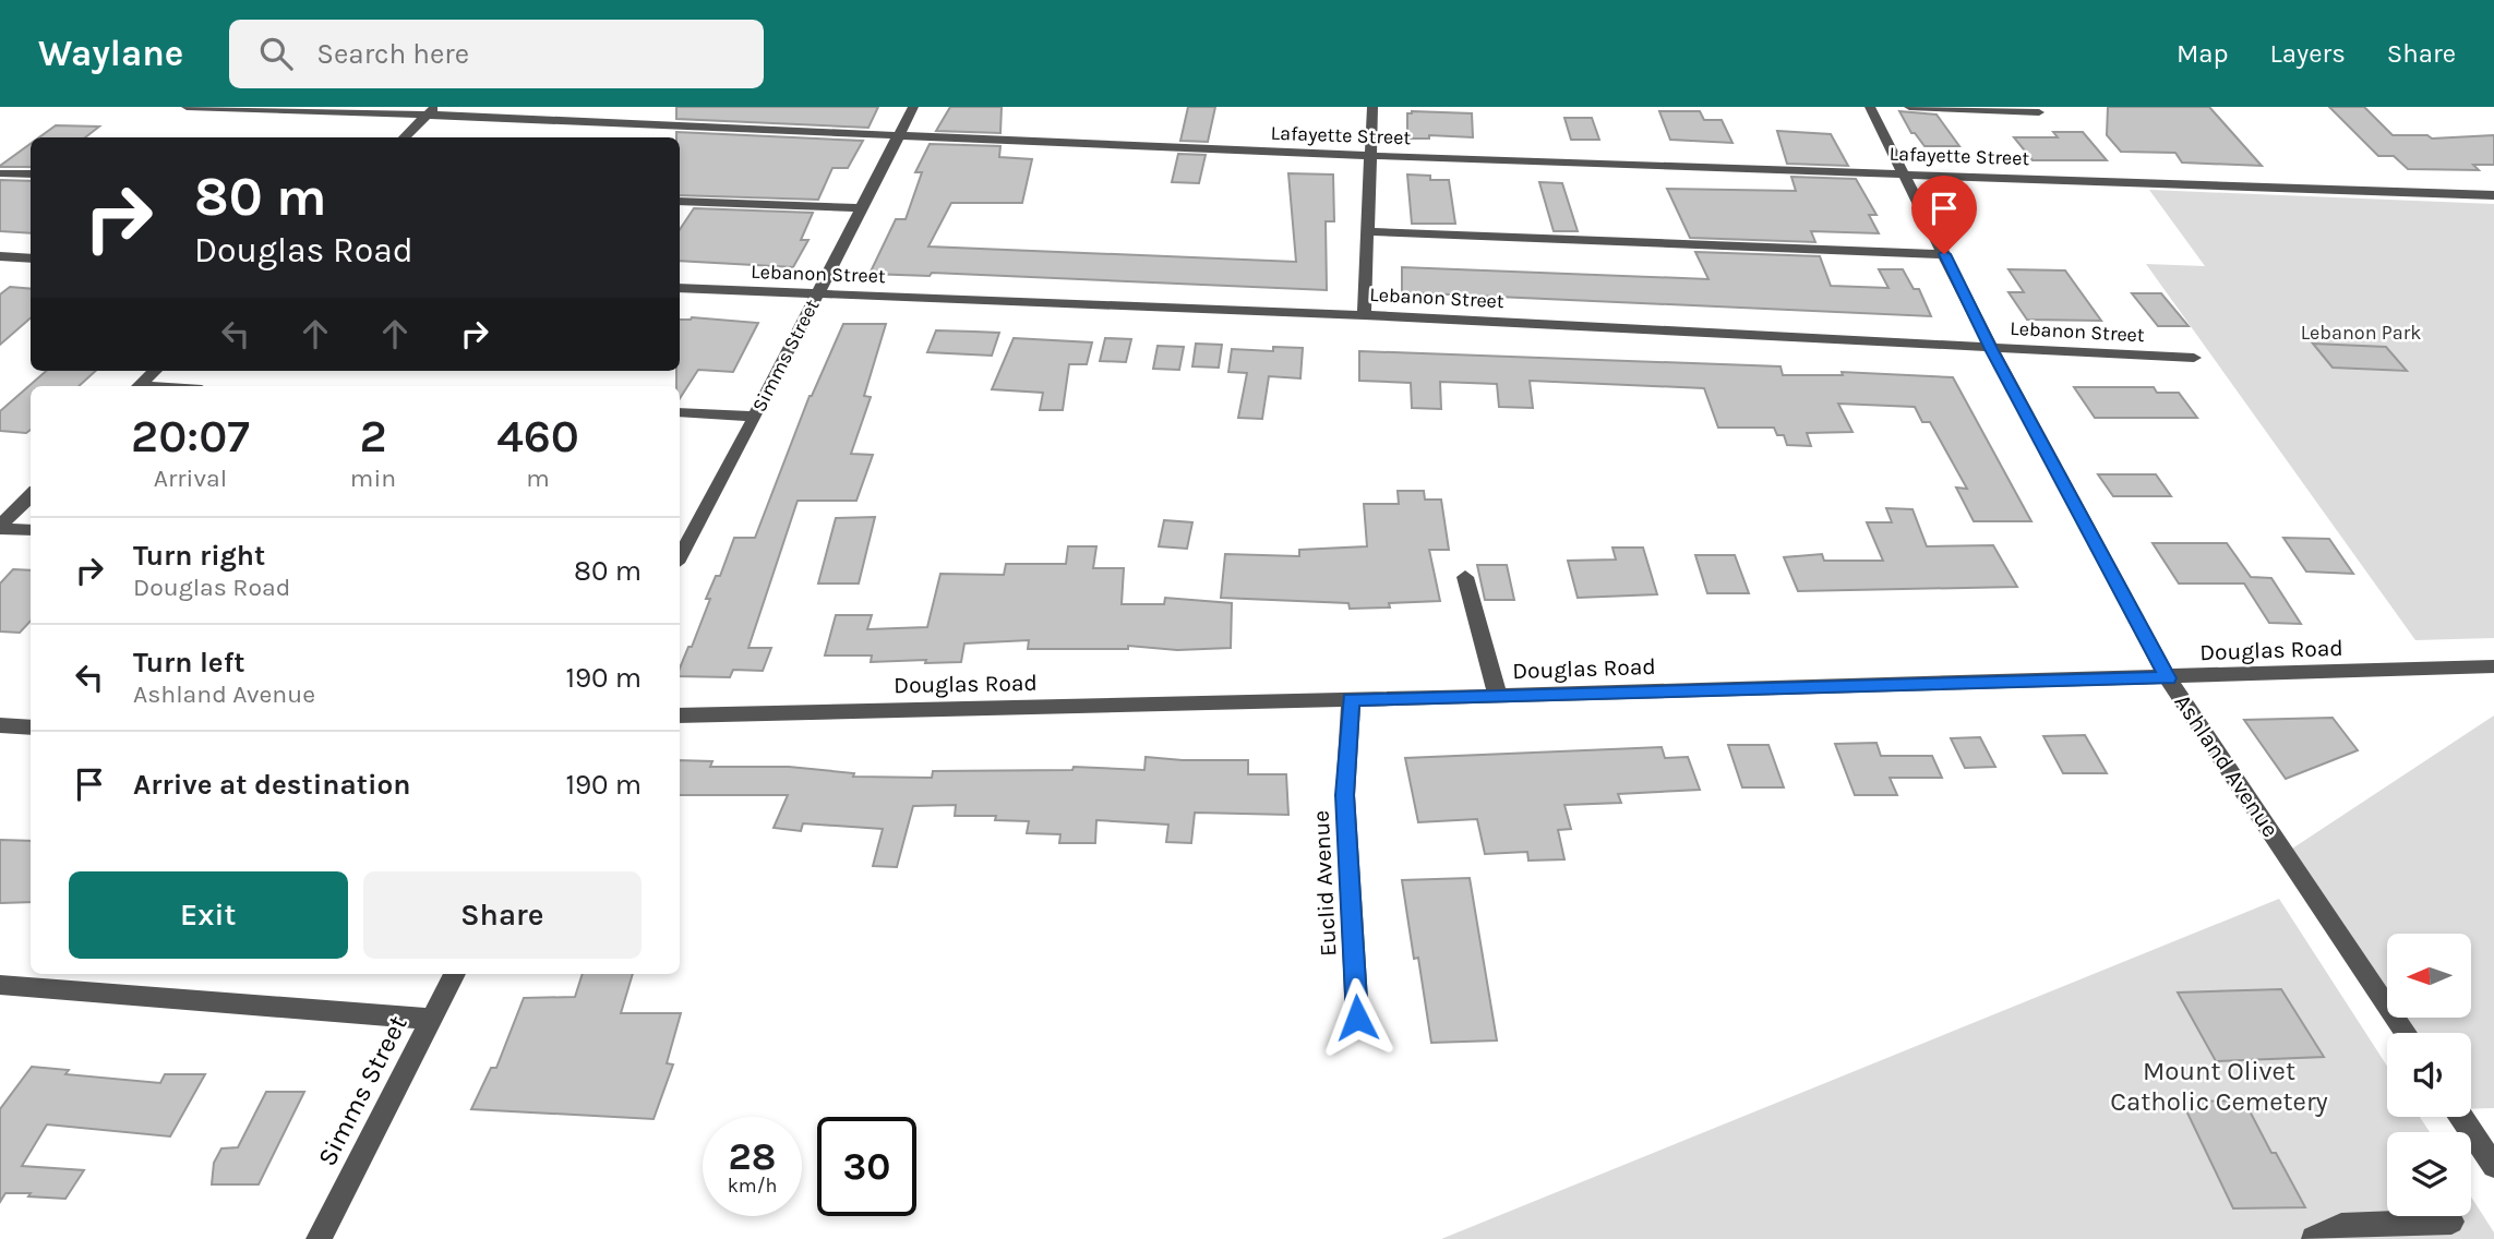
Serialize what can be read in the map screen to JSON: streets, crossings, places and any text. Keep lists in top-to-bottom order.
{
  "streets": {
    "street": [
      "Lafayette Street",
      "Lebanon Street",
      "Simms Street",
      "Douglas Road",
      "Ashland Avenue",
      "Euclid Avenue"
    ]
  },
  "crossings": [
    ["Lafayette Street", "Simms Street"],
    ["Lafayette Street", "Ashland Avenue"],
    ["Lebanon Street", "Simms Street"],
    ["Lebanon Street", "Ashland Avenue"],
    ["Douglas Road", "Ashland Avenue"],
    ["Douglas Road", "Euclid Avenue"]
  ],
  "parks": ["Lebanon Park", "Mount Olivet Catholic Cemetery"],
  "north": "left",
  "page": {
    "header": "Waylane",
    "search": "Search here",
    "nav": ["Map", "Layers", "Share"],
    "turn": ["80 m", "Douglas Road"],
    "eta": [
      "20:07",
      "Arrival",
      "2",
      "min",
      "460",
      "m"
    ],
    "list": [
      {
        "name": "Turn right",
        "note": "Douglas Road",
        "value": "80 m"
      },
      {
        "name": "Turn left",
        "note": "Ashland Avenue",
        "value": "190 m"
      },
      {
        "name": "Arrive at destination",
        "value": "190 m"
      }
    ],
    "buttons": ["Exit", "Share"],
    "speed": "28 km/h",
    "limit": "30"
  }
}
